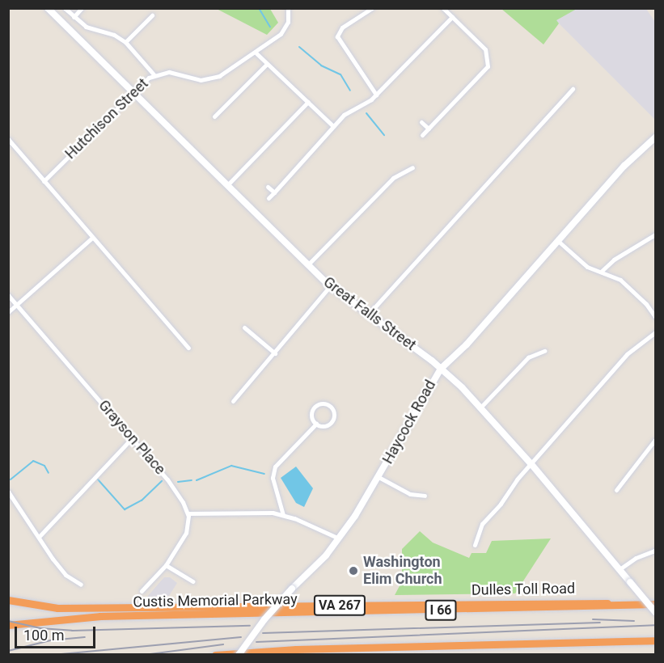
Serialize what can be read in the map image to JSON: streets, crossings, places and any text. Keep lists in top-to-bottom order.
{
  "streets": {
    "highway": [
      "Dulles Toll Road",
      "Custis Memorial Parkway",
      "VA 267",
      "I 66"
    ],
    "main road": ["Great Falls Street", "Haycock Road"],
    "street": ["Hutchison Street", "Grayson Place"]
  },
  "crossings": [
    ["Hutchison Street", "Great Falls Street"],
    ["Great Falls Street", "Haycock Road"],
    ["Dulles Toll Road", "Custis Memorial Parkway"]
  ],
  "places": ["Washington Elim Church"],
  "scale_bar": "100 m"
}
